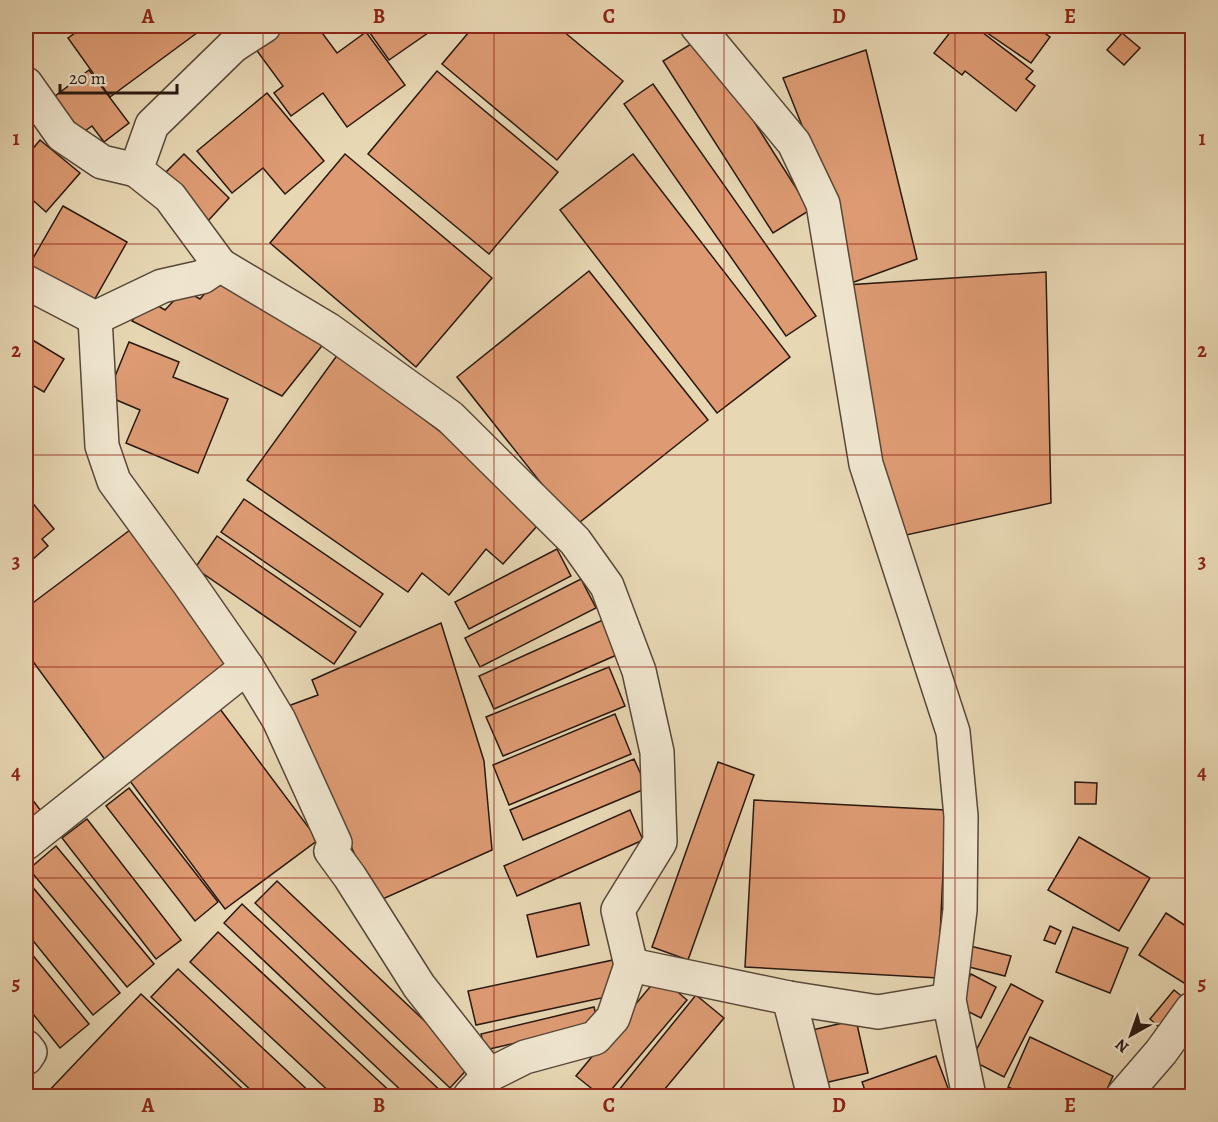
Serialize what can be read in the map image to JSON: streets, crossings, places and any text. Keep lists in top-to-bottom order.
{
  "scale_bar": "20 m",
  "north": "bottom left",
  "grid": {
    "columns": [
      "A",
      "B",
      "C",
      "D",
      "E"
    ],
    "rows": [
      "1",
      "2",
      "3",
      "4",
      "5"
    ]
  }
}
